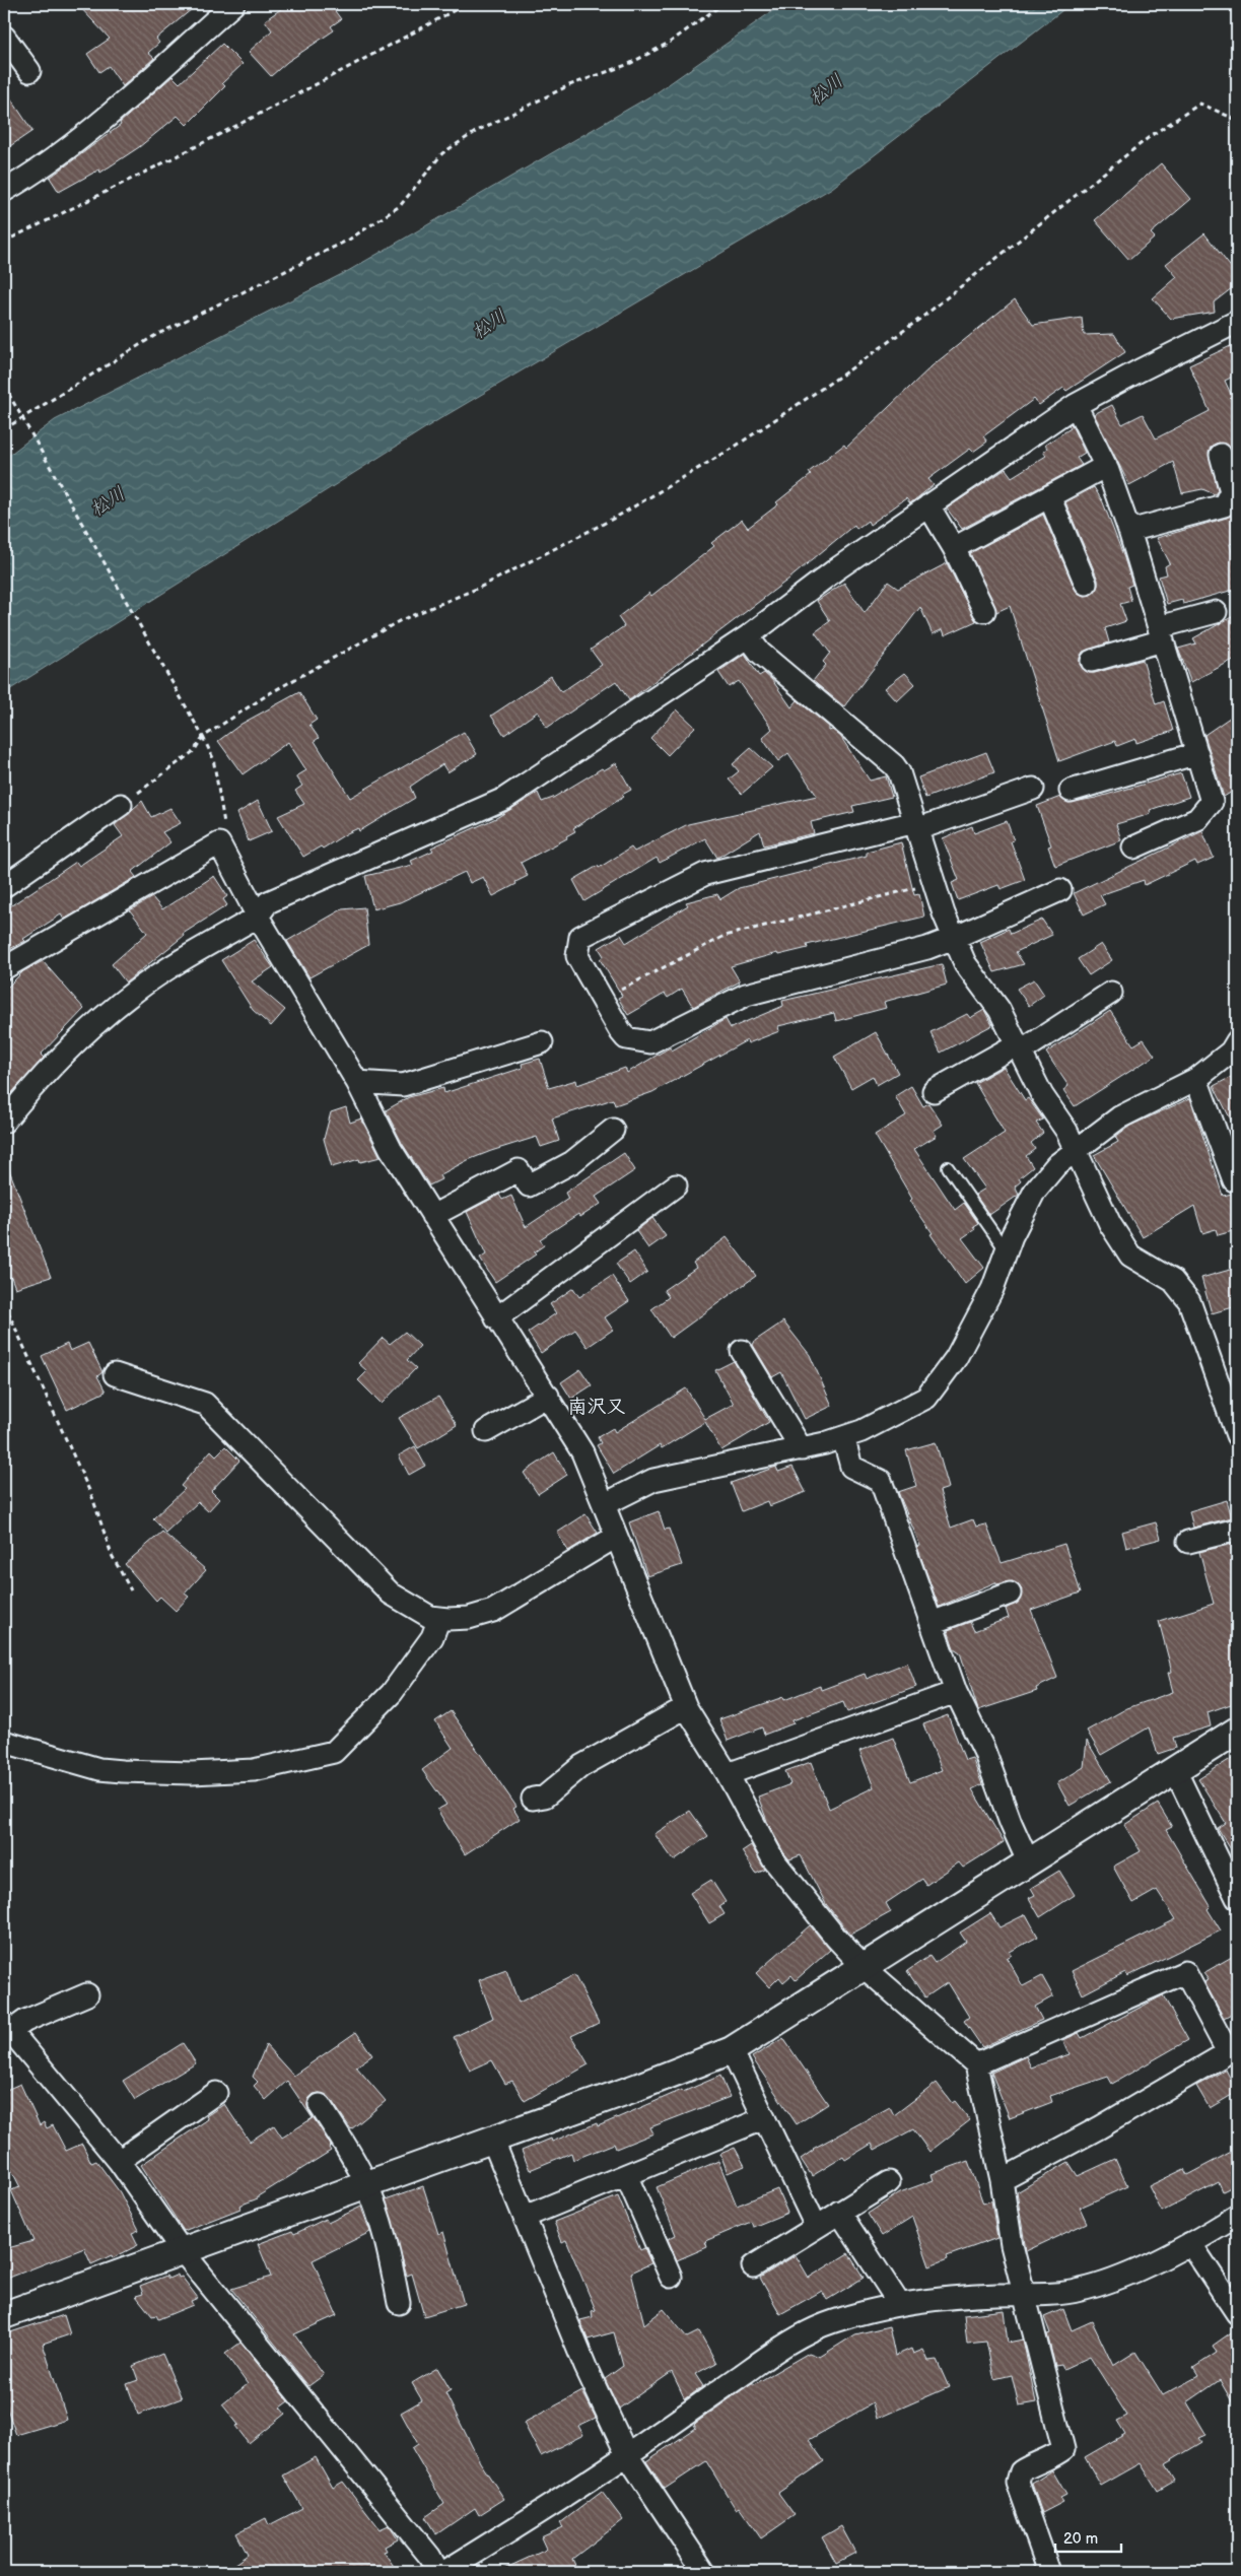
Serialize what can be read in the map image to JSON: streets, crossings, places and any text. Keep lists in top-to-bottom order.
{
  "districts": ["南沢又"],
  "water": ["松川"],
  "scale_bar": "20 m"
}
